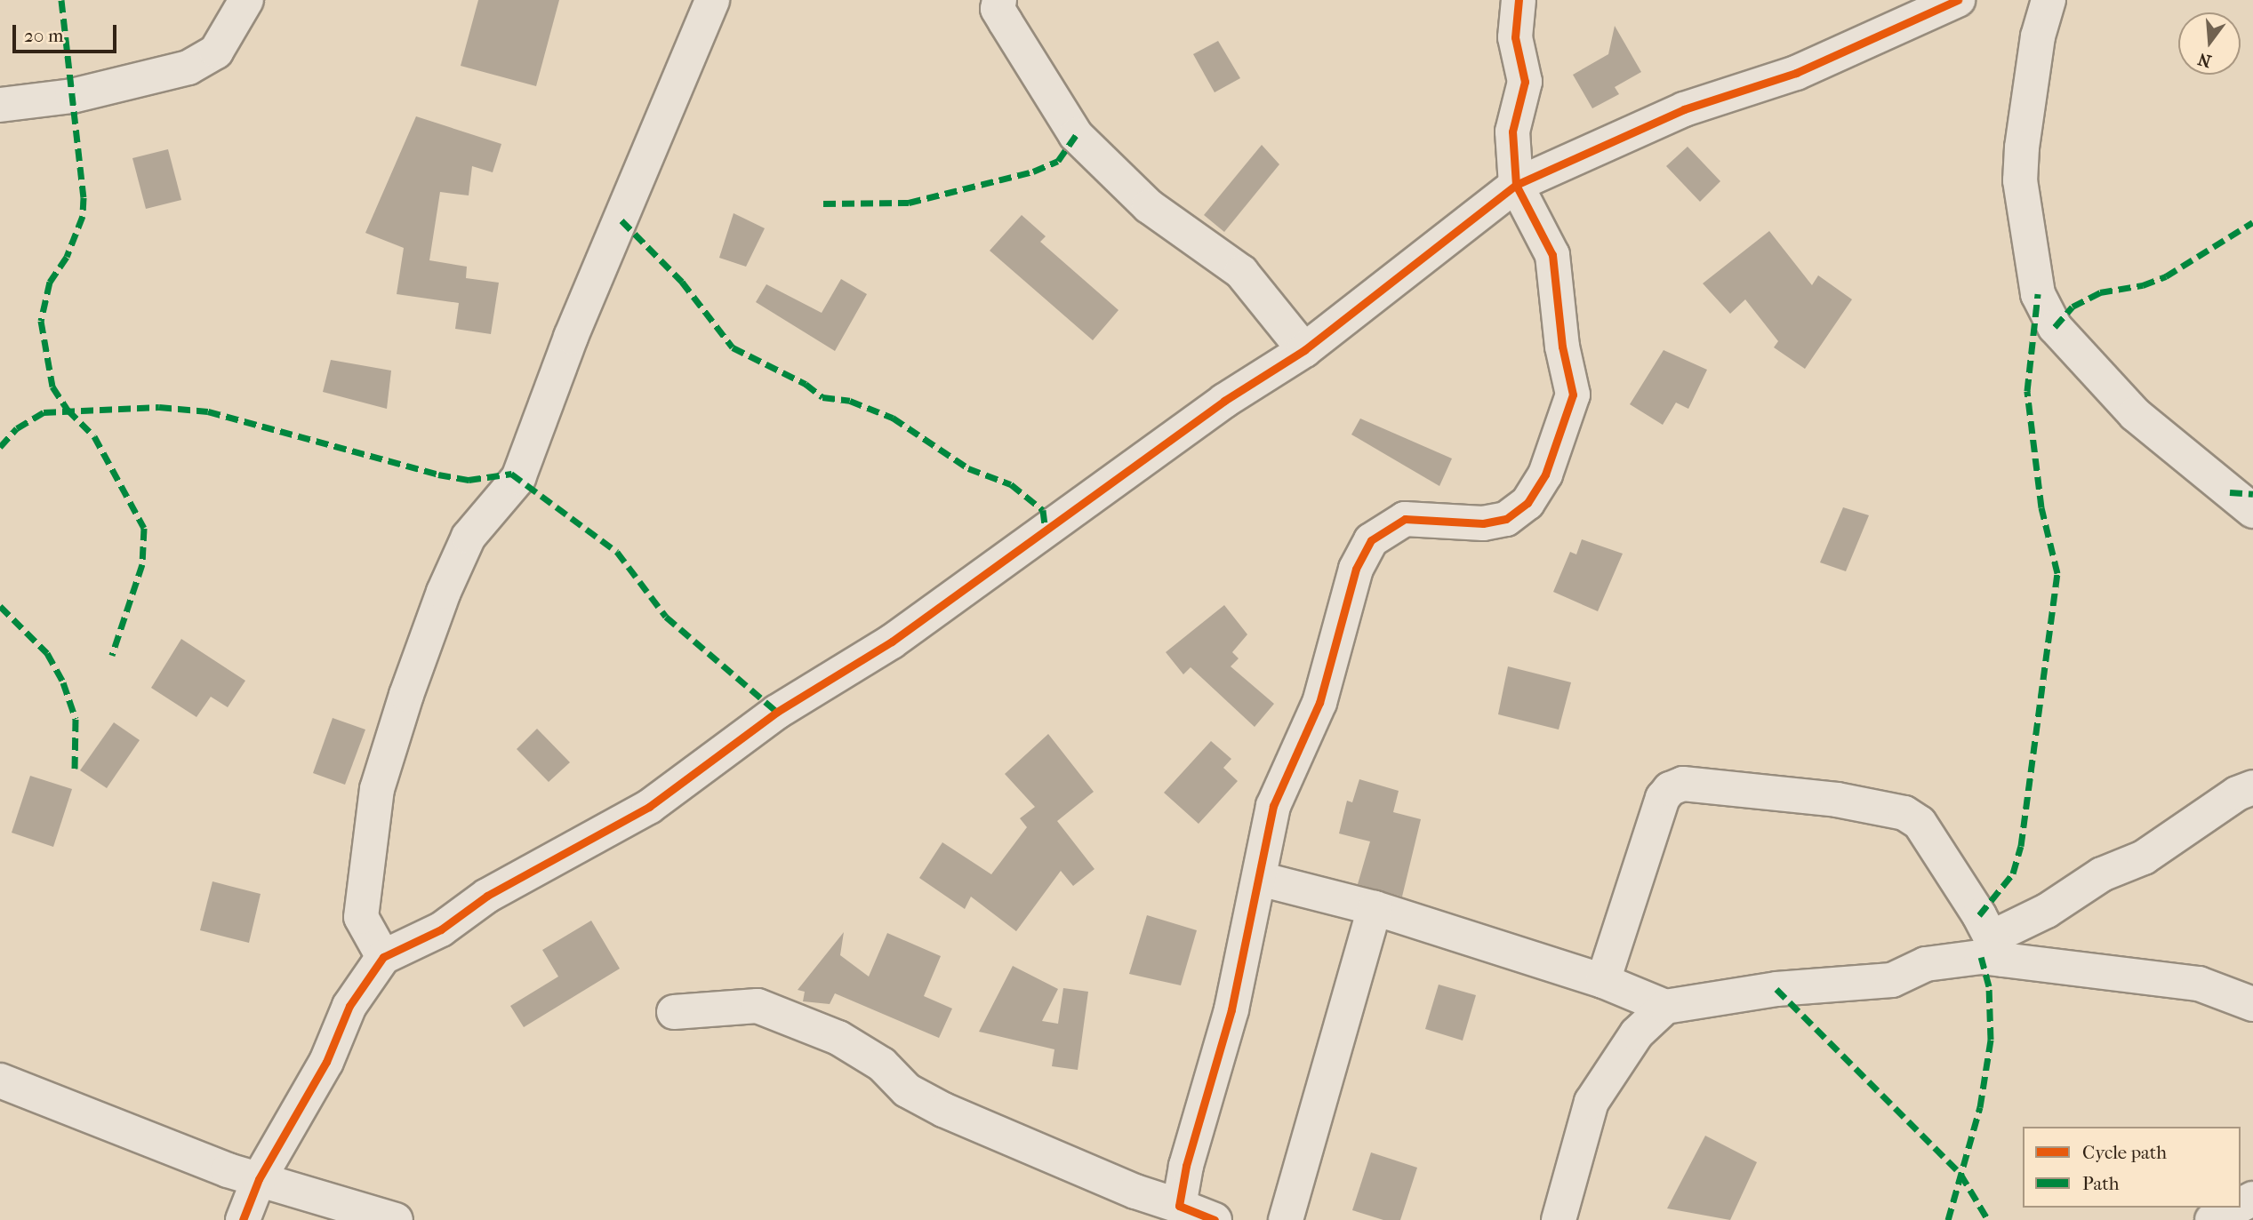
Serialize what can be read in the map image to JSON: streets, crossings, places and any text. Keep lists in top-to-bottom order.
{
  "legend": ["Cycle path", "Path"],
  "scale_bar": "20 m",
  "north": "bottom"
}
